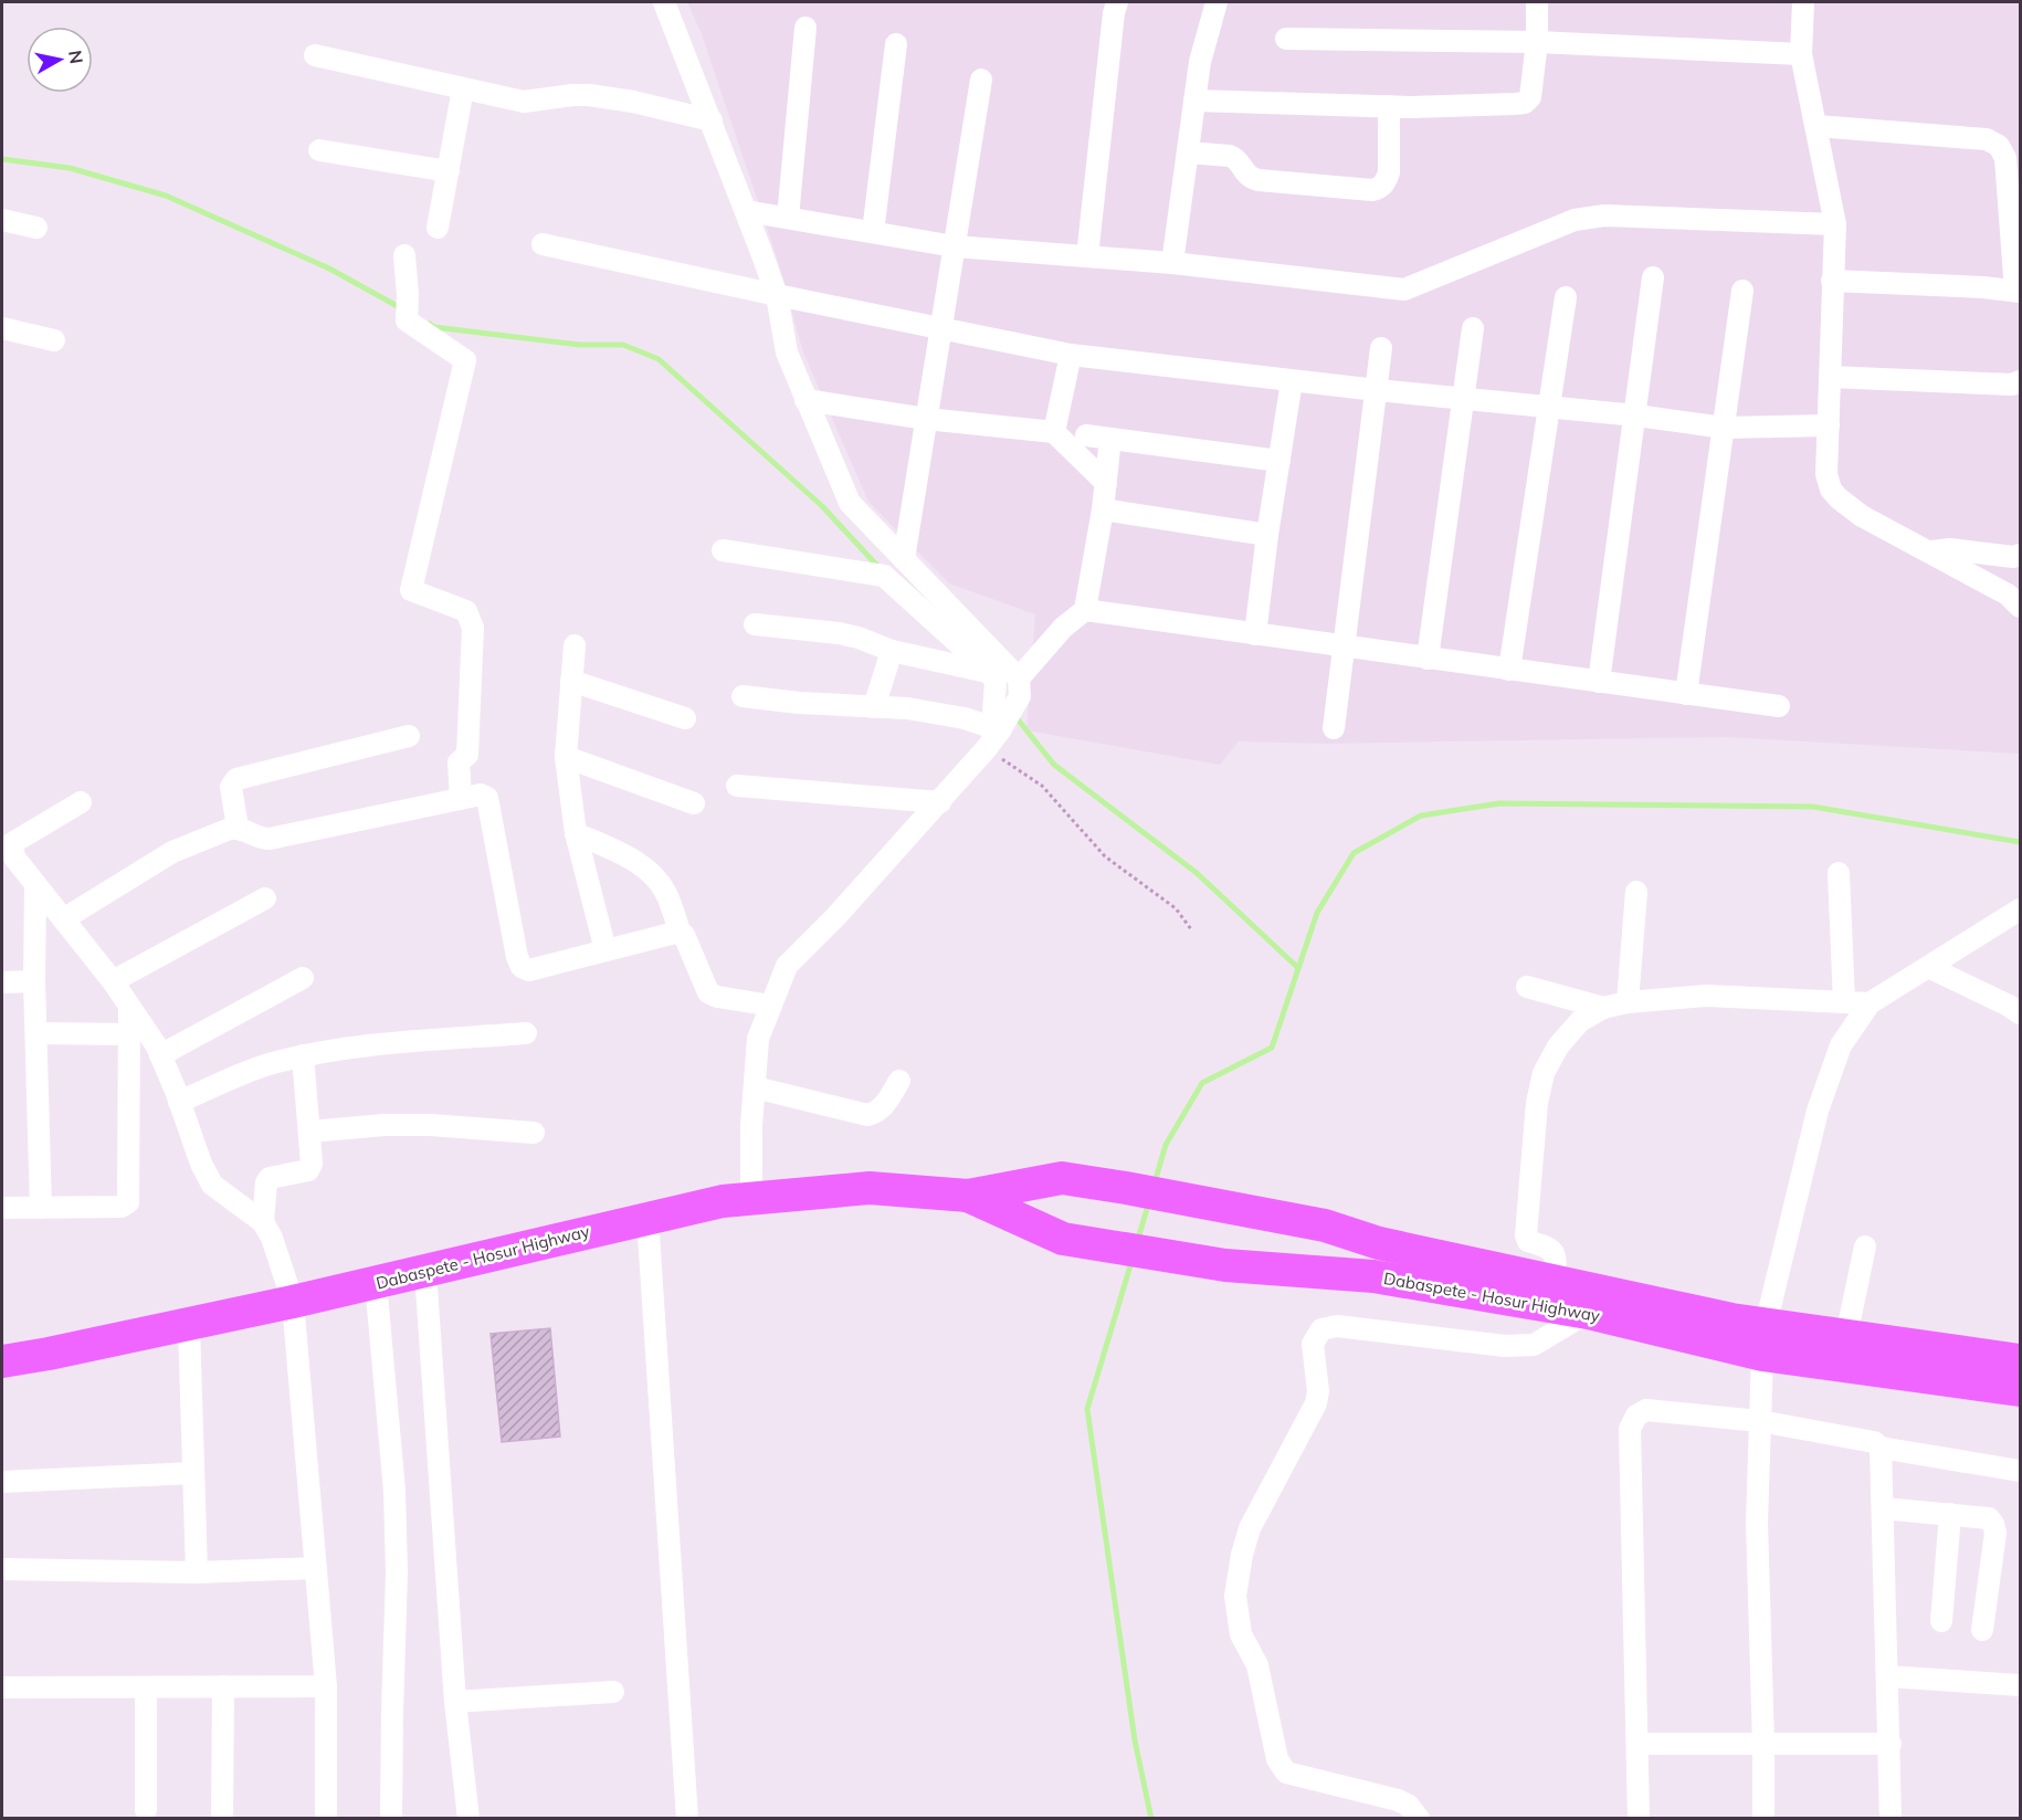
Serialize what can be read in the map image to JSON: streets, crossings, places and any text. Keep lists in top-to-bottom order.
{
  "streets": {
    "highway": ["Dabaspete - Hosur Highway"]
  },
  "north": "right"
}
